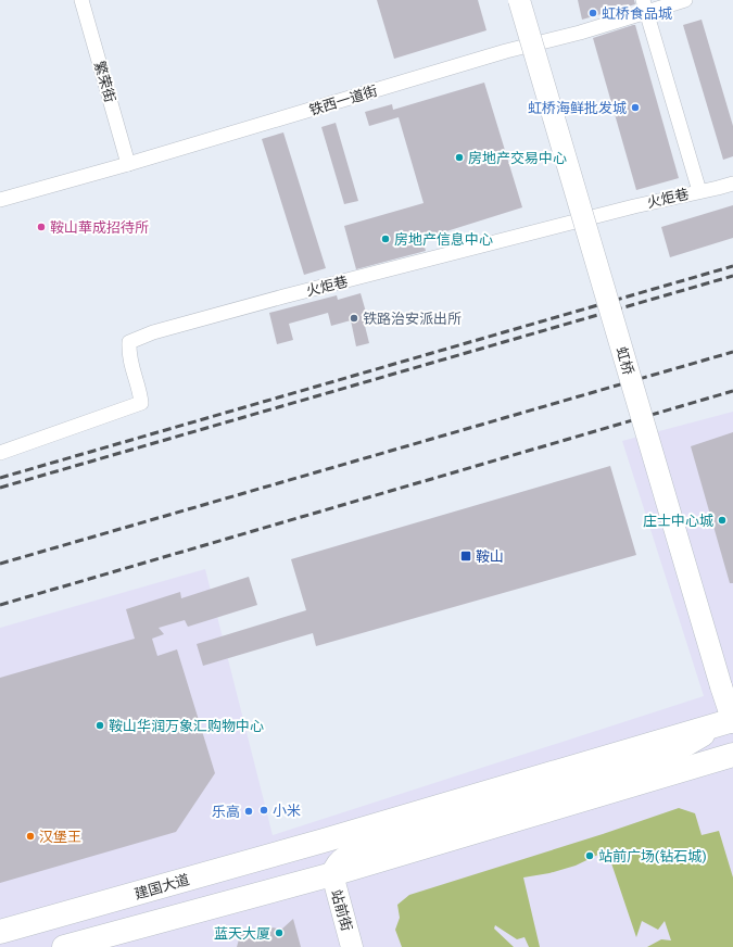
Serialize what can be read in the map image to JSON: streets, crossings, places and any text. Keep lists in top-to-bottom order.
{
  "streets": {
    "highway": ["建国大道"],
    "main road": ["虹桥", "站前街"],
    "street": ["繁荣街", "铁西一道街", "火炬巷"]
  },
  "crossings": [
    ["繁荣街", "铁西一道街"],
    ["虹桥", "建国大道"]
  ],
  "places": {
    "other": [
      "虹桥食品城",
      "虹桥海鲜批发城",
      "房地产交易中心",
      "鞍山華成招待所",
      "房地产信息中心",
      "铁路治安派出所",
      "庄士中心城",
      "鞍山华润万象汇购物中心",
      "小米",
      "乐高",
      "汉堡王",
      "站前广场(钻石城)",
      "蓝天大厦"
    ],
    "transit": ["鞍山"]
  }
}
